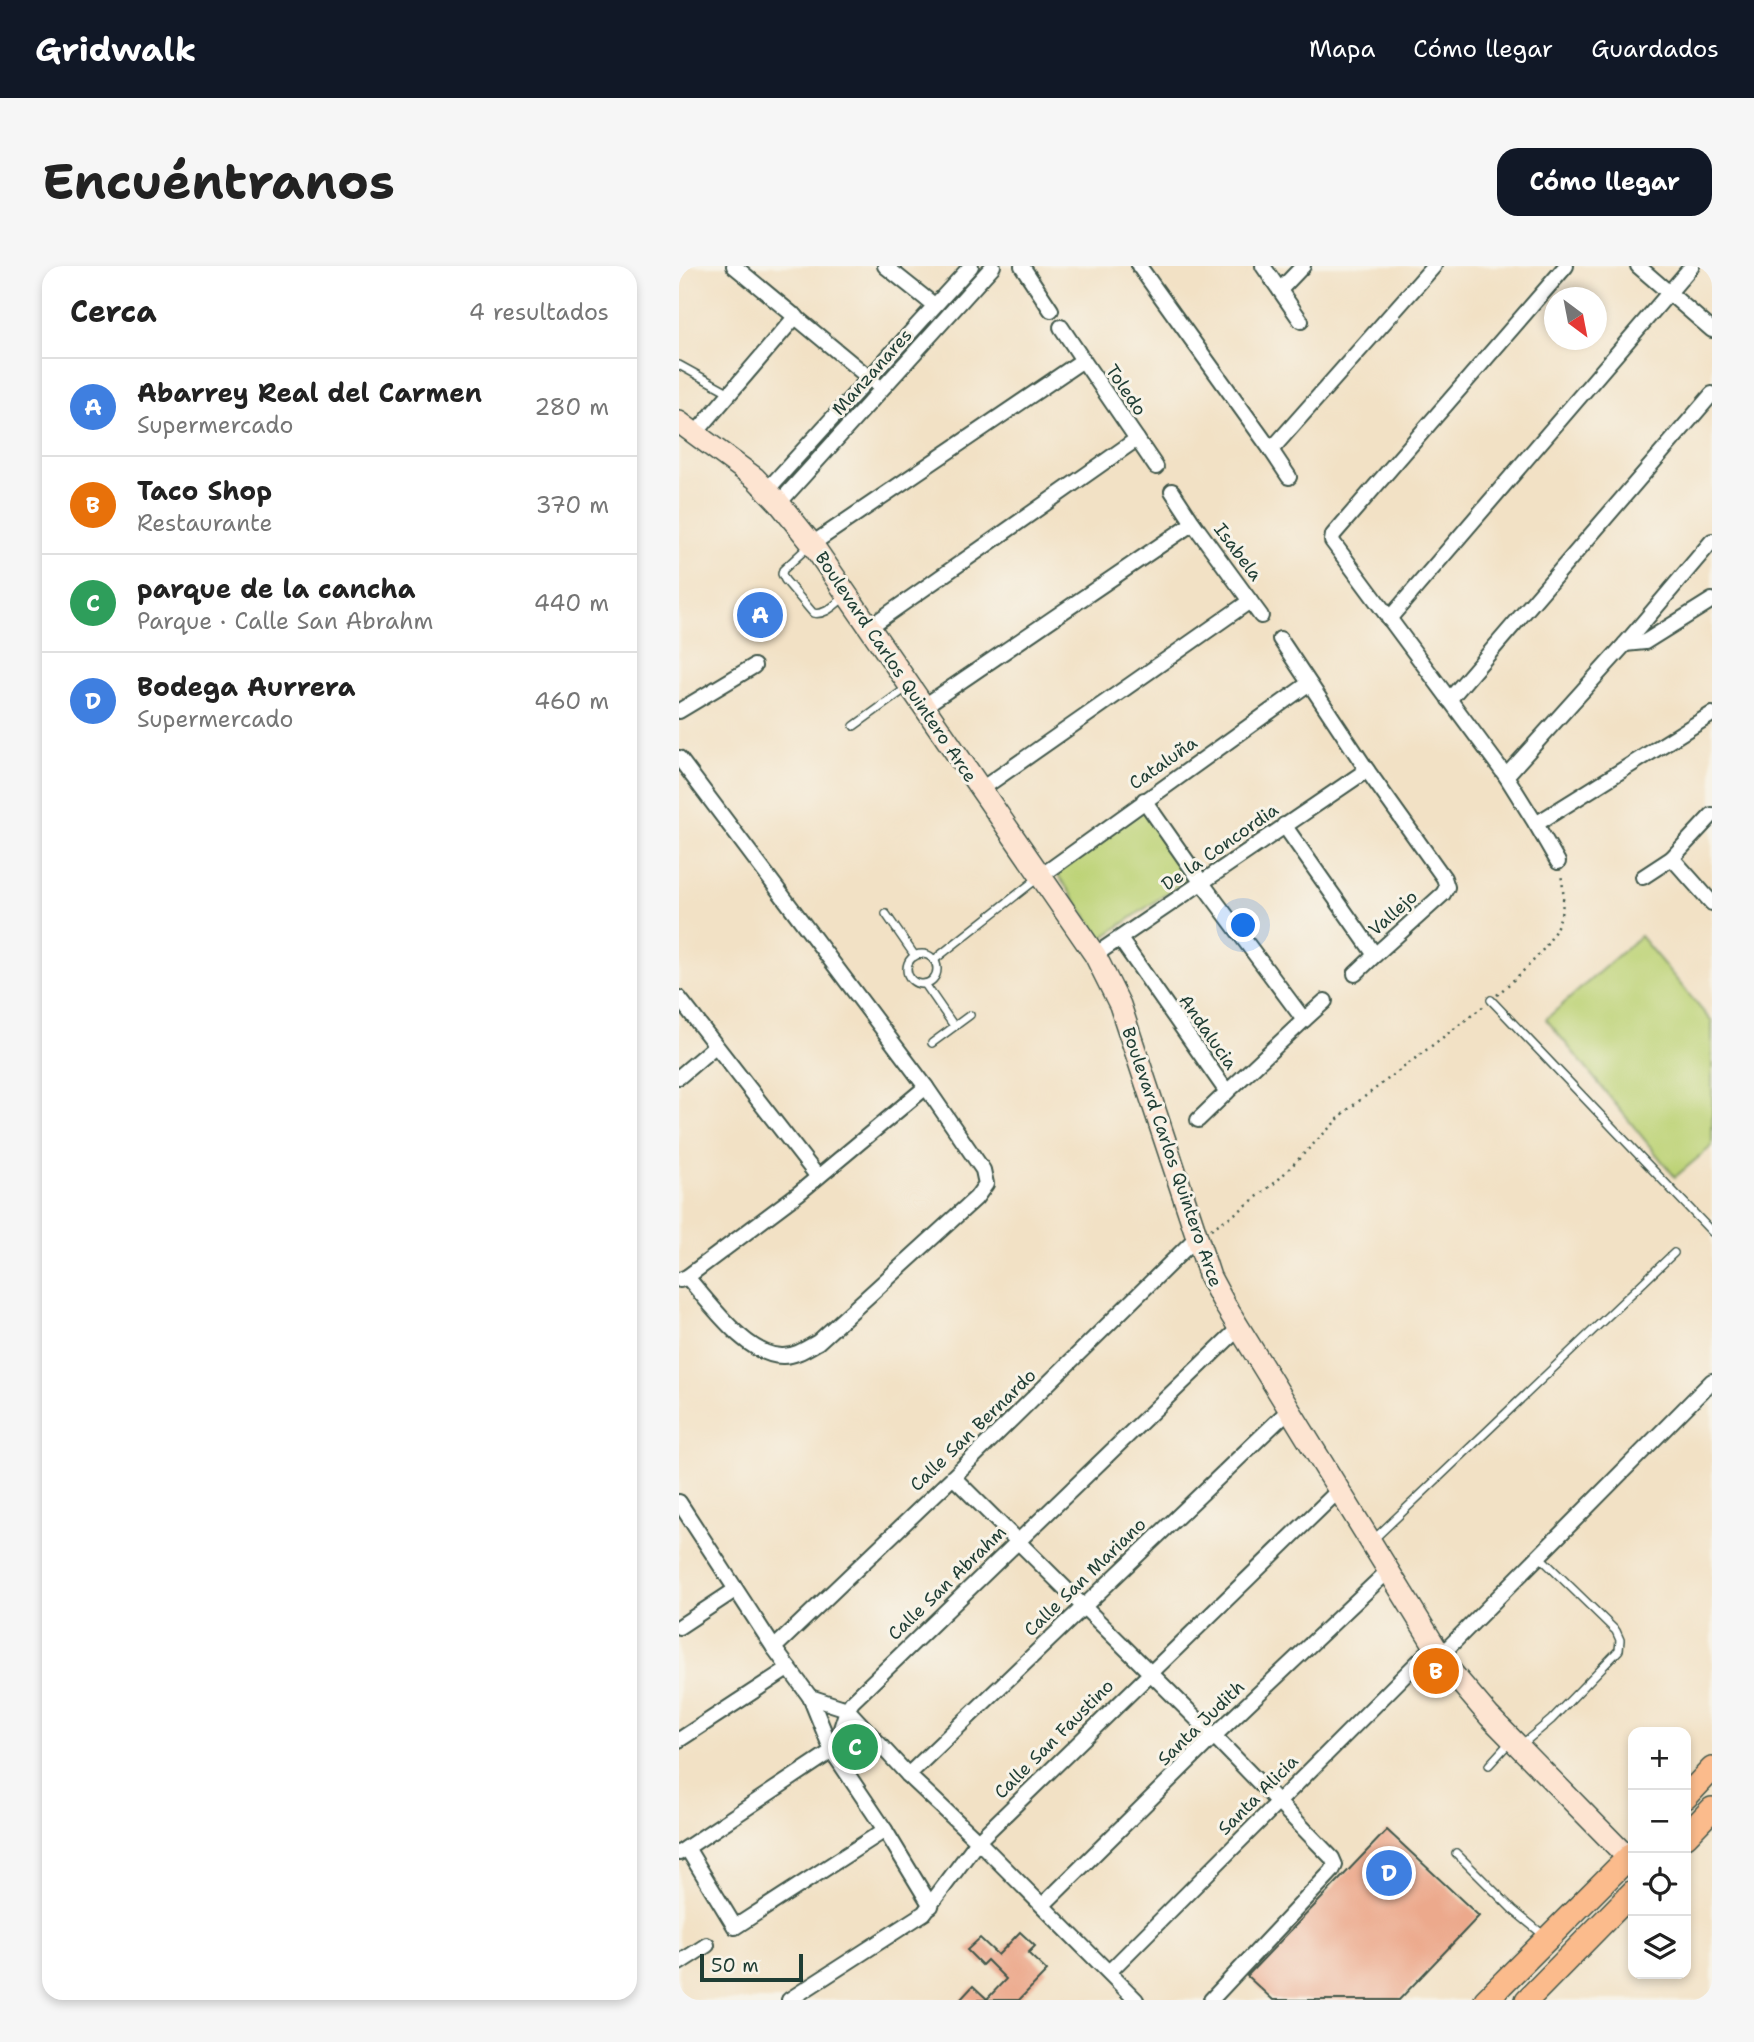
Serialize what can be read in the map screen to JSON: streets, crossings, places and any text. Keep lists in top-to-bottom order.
{
  "streets": {
    "street": [
      "Manzanares",
      "Toledo",
      "Isabela",
      "Boulevard Carlos Quintero Arce",
      "Cataluña",
      "De la Concordia",
      "Vallejo",
      "Andalucia",
      "Calle San Bernardo",
      "Calle San Mariano",
      "Calle San Abrahm",
      "Santa Judith",
      "Calle San Faustino",
      "Santa Alicia"
    ]
  },
  "crossings": [
    ["Manzanares", "Boulevard Carlos Quintero Arce"],
    ["Toledo", "Boulevard Carlos Quintero Arce"],
    ["Isabela", "Boulevard Carlos Quintero Arce"],
    ["Boulevard Carlos Quintero Arce", "Cataluña"],
    ["Boulevard Carlos Quintero Arce", "De la Concordia"],
    ["Boulevard Carlos Quintero Arce", "Calle San Bernardo"],
    ["Boulevard Carlos Quintero Arce", "Calle San Mariano"],
    ["Boulevard Carlos Quintero Arce", "Calle San Abrahm"],
    ["Boulevard Carlos Quintero Arce", "Santa Judith"],
    ["Boulevard Carlos Quintero Arce", "Calle San Faustino"],
    ["Boulevard Carlos Quintero Arce", "Santa Alicia"],
    ["De la Concordia", "Vallejo"],
    ["De la Concordia", "Andalucia"]
  ],
  "scale_bar": "50 m",
  "north": "bottom right",
  "page": {
    "header": "Gridwalk",
    "nav": ["Mapa", "Cómo llegar", "Guardados"],
    "buttons": "Cómo llegar",
    "title": "Encuéntranos",
    "heading": ["Cerca", "4 resultados"],
    "list": [
      {
        "mark": "A",
        "name": "Abarrey Real del Carmen",
        "note": "Supermercado",
        "value": "280 m"
      },
      {
        "mark": "B",
        "name": "Taco Shop",
        "note": "Restaurante",
        "value": "370 m"
      },
      {
        "mark": "C",
        "name": "parque de la cancha",
        "note": "Parque · Calle San Abrahm",
        "value": "440 m"
      },
      {
        "mark": "D",
        "name": "Bodega Aurrera",
        "note": "Supermercado",
        "value": "460 m"
      }
    ],
    "pins": [
      "A",
      "B",
      "C",
      "D"
    ],
    "map_buttons": ["+", "−"],
    "scale": "50 m"
  }
}
